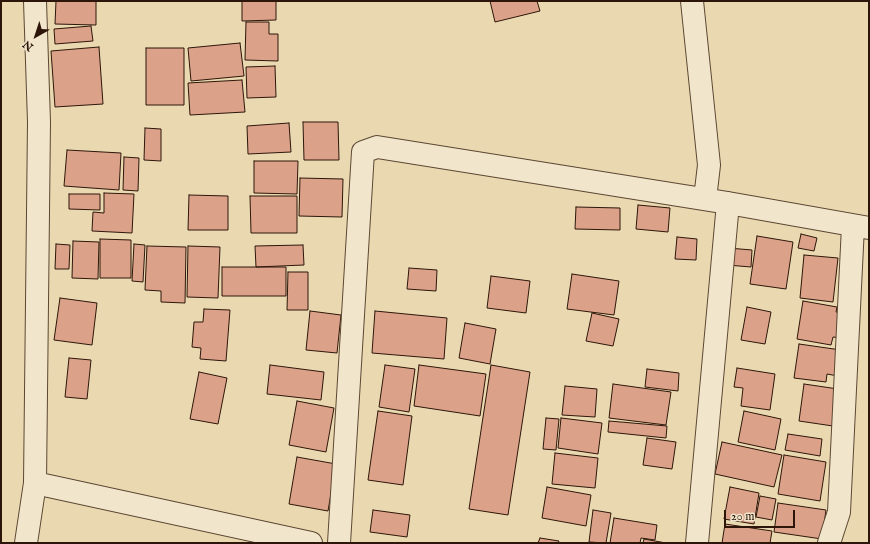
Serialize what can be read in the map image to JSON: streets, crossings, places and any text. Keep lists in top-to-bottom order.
{
  "scale_bar": "20 m",
  "north": "bottom left"
}
